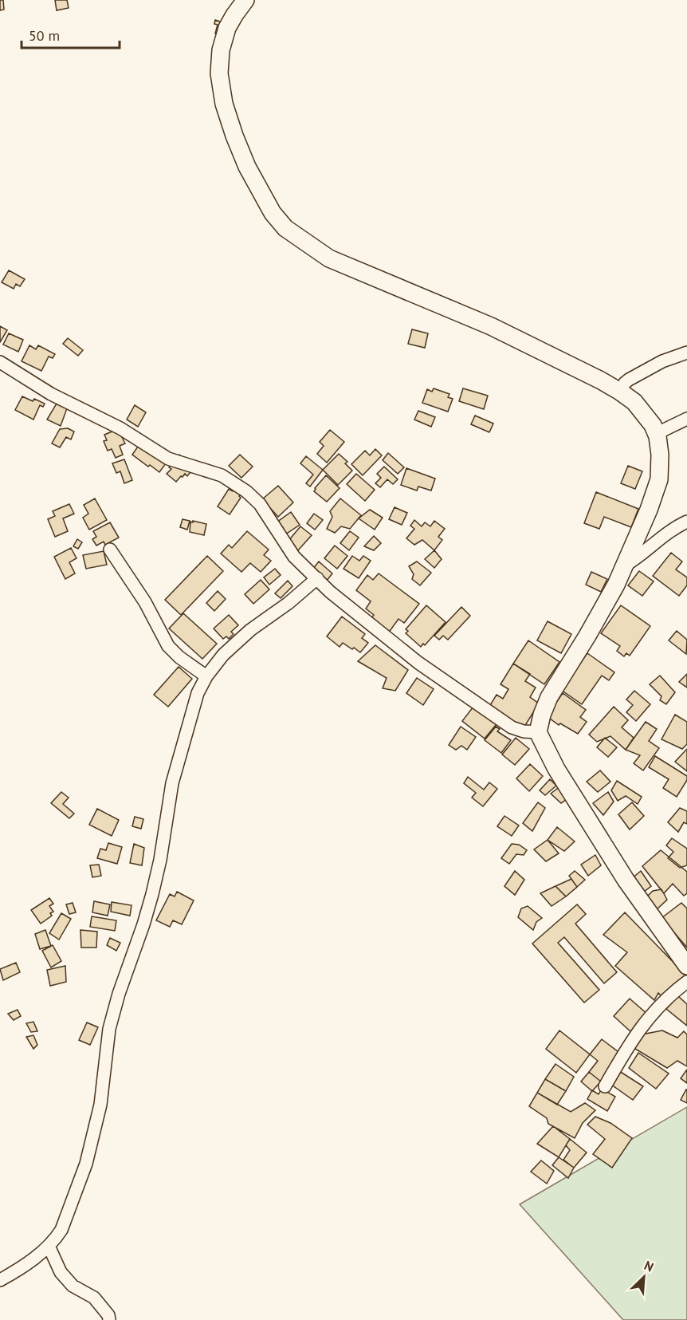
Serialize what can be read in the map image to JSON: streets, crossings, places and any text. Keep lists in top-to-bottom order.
{
  "scale_bar": "50 m",
  "north": "top right"
}
